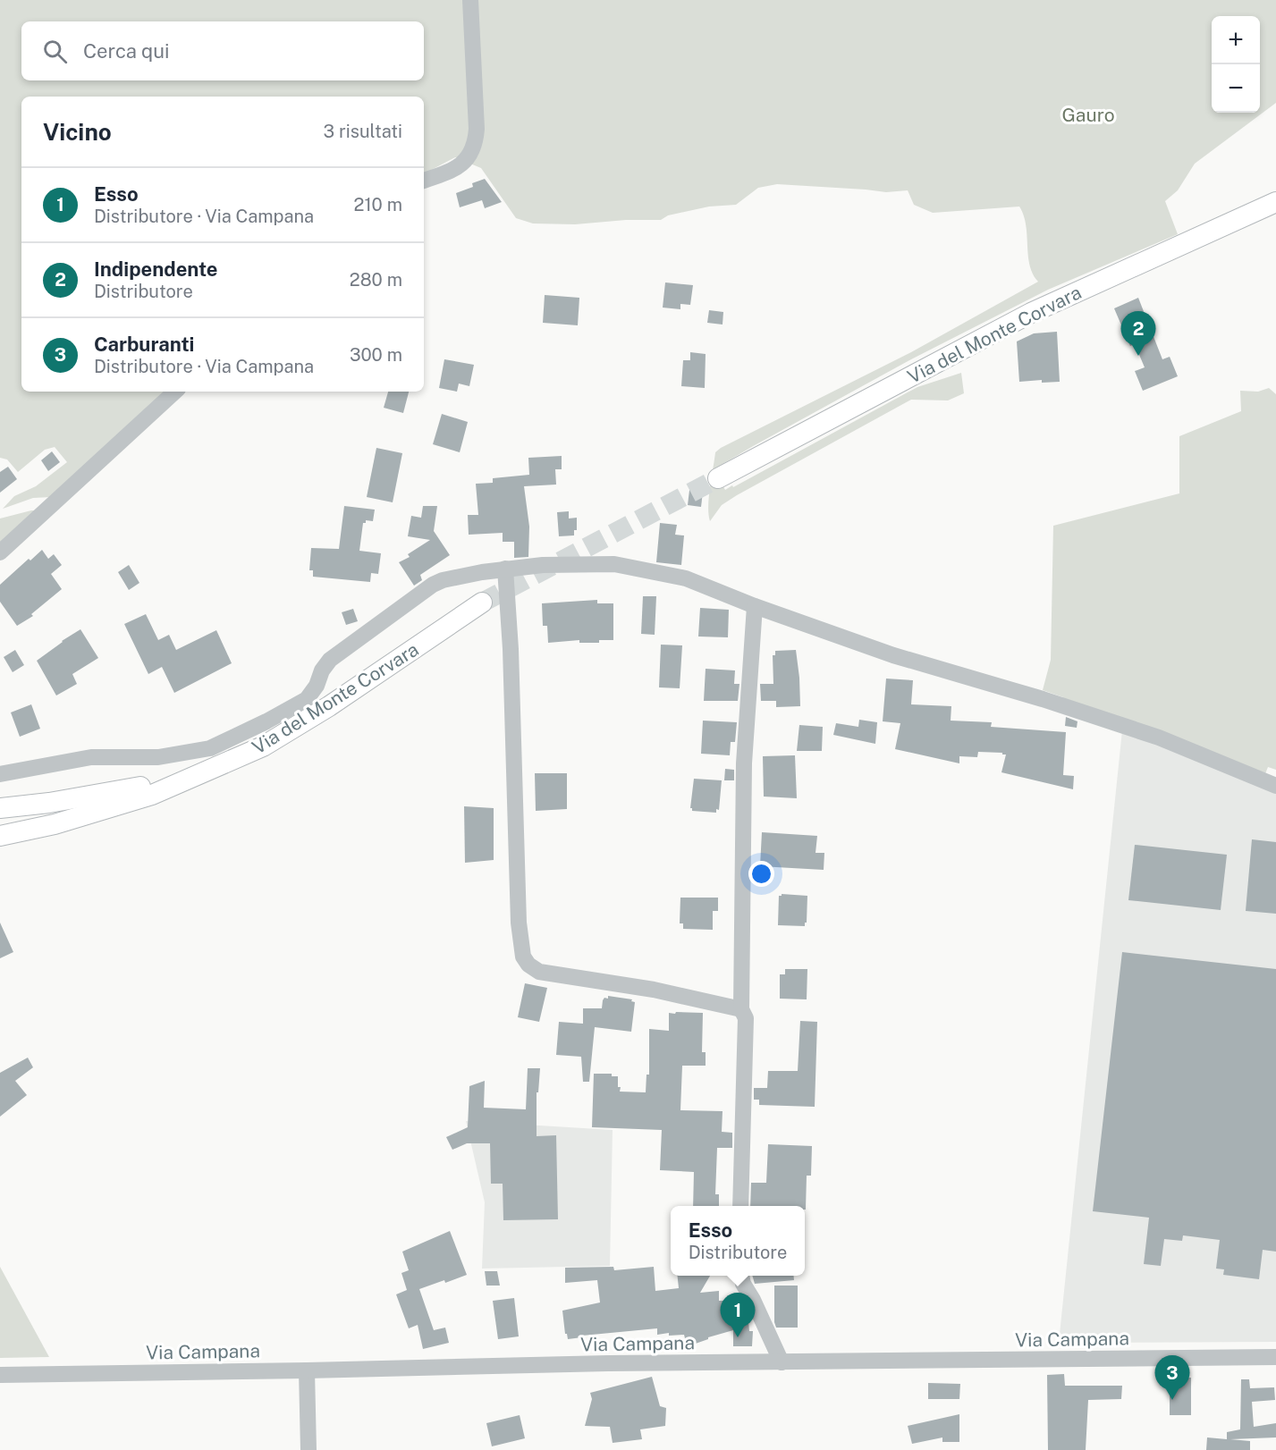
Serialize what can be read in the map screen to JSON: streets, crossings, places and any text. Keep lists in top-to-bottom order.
{
  "streets": {
    "main road": ["Via del Monte Corvara"],
    "street": ["Via Campana"]
  },
  "parks": ["Gauro"],
  "page": {
    "map_buttons": ["+", "−"],
    "search": "Cerca qui",
    "heading": ["Vicino", "3 risultati"],
    "list": [
      {
        "mark": "1",
        "name": "Esso",
        "note": "Distributore · Via Campana",
        "value": "210 m"
      },
      {
        "mark": "2",
        "name": "Indipendente",
        "note": "Distributore",
        "value": "280 m"
      },
      {
        "mark": "3",
        "name": "Carburanti",
        "note": "Distributore · Via Campana",
        "value": "300 m"
      }
    ],
    "pins": ["2", "1", "3"],
    "popup": ["Esso", "Distributore"]
  }
}
